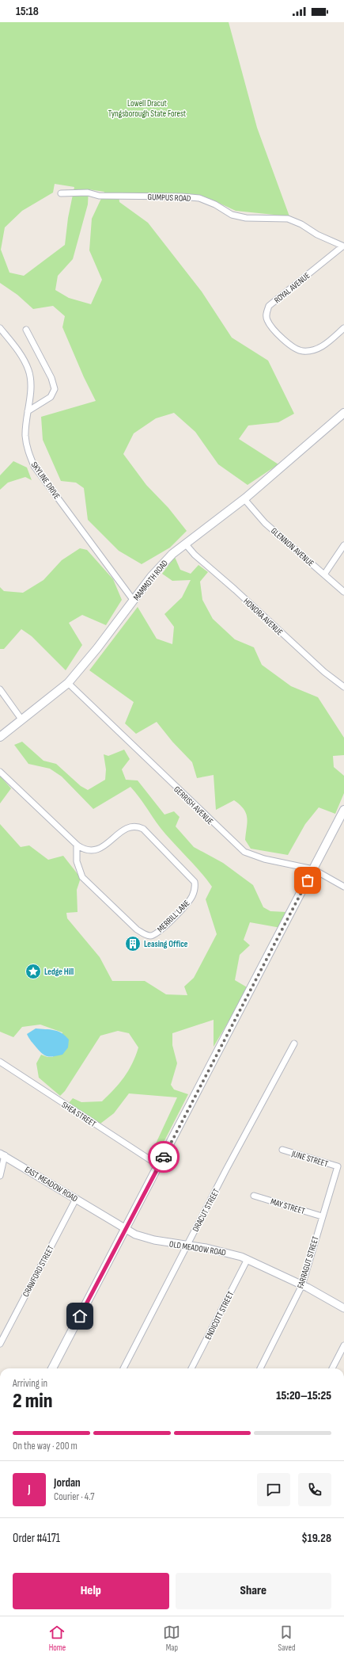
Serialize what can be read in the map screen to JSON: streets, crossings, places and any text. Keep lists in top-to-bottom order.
{
  "streets": {
    "main road": ["MAMMOTH ROAD"],
    "street": [
      "GUMPUS ROAD",
      "ROYAL AVENUE",
      "SKYLINE DRIVE",
      "GLENNON AVENUE",
      "HONORA AVENUE",
      "GERRISH AVENUE",
      "MERRILL LANE",
      "SHEA STREET",
      "JUNE STREET",
      "EAST MEADOW ROAD",
      "MAY STREET",
      "DRACUT STREET",
      "OLD MEADOW ROAD",
      "FARRAGUT STREET",
      "CRAWFORD STREET",
      "ENDICOTT STREET"
    ]
  },
  "crossings": [
    ["GUMPUS ROAD", "ROYAL AVENUE"],
    ["SKYLINE DRIVE", "MAMMOTH ROAD"],
    ["GLENNON AVENUE", "MAMMOTH ROAD"],
    ["MAMMOTH ROAD", "HONORA AVENUE"],
    ["MAMMOTH ROAD", "GERRISH AVENUE"],
    ["JUNE STREET", "FARRAGUT STREET"],
    ["EAST MEADOW ROAD", "OLD MEADOW ROAD"],
    ["EAST MEADOW ROAD", "CRAWFORD STREET"],
    ["MAY STREET", "FARRAGUT STREET"],
    ["DRACUT STREET", "OLD MEADOW ROAD"],
    ["OLD MEADOW ROAD", "FARRAGUT STREET"],
    ["OLD MEADOW ROAD", "ENDICOTT STREET"]
  ],
  "parks": ["Lowell Dracut Tyngsborough State Forest"],
  "places": {
    "building": ["Leasing Office"],
    "place": ["Ledge Hill"]
  },
  "page": {
    "status": "15:18",
    "heading": ["2 min", "Arriving in", "15:20–15:25"],
    "panel": [
      "Jordan",
      "Courier · 4.7",
      "Order #4171",
      "$19.28"
    ],
    "bar": "On the way · 200 m",
    "round": "J",
    "buttons": ["Help", "Share"],
    "tabs": ["Home", "Map", "Saved"]
  }
}
